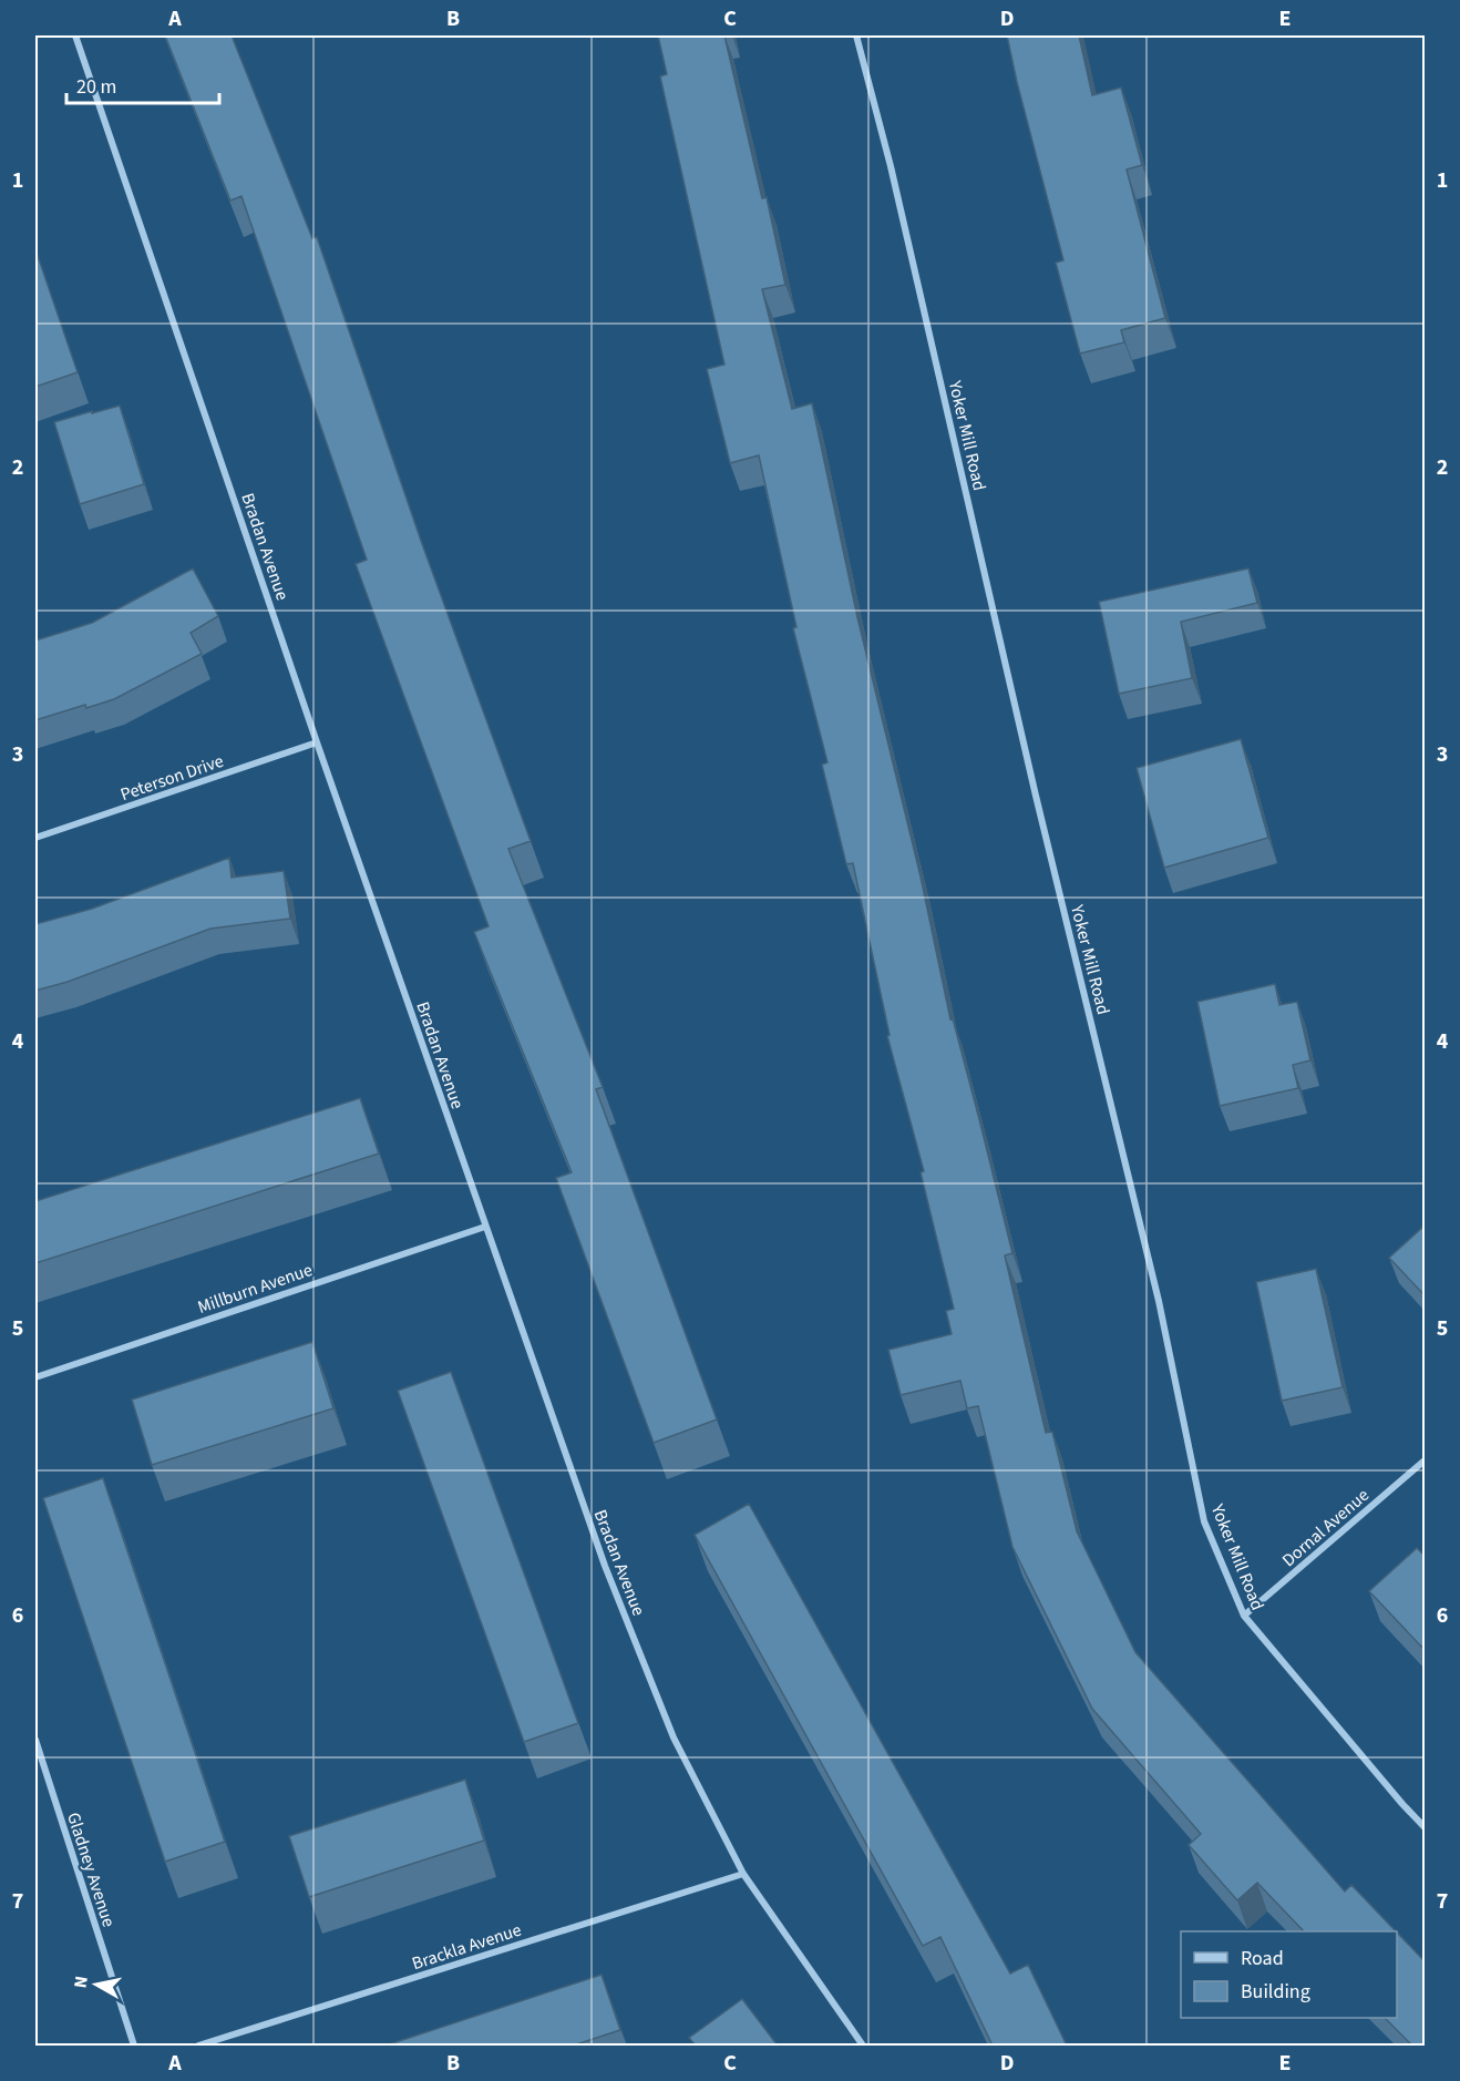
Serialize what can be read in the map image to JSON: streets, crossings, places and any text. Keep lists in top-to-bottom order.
{
  "streets": {
    "street": [
      "Yoker Mill Road",
      "Bradan Avenue",
      "Peterson Drive",
      "Millburn Avenue",
      "Dornal Avenue",
      "Gladney Avenue",
      "Brackla Avenue"
    ]
  },
  "crossings": [
    ["Yoker Mill Road", "Dornal Avenue"],
    ["Bradan Avenue", "Peterson Drive"],
    ["Bradan Avenue", "Millburn Avenue"],
    ["Bradan Avenue", "Brackla Avenue"]
  ],
  "legend": ["Road", "Building"],
  "scale_bar": "20 m",
  "north": "left",
  "grid": {
    "columns": [
      "A",
      "B",
      "C",
      "D",
      "E"
    ],
    "rows": [
      "1",
      "2",
      "3",
      "4",
      "5",
      "6",
      "7"
    ]
  }
}
